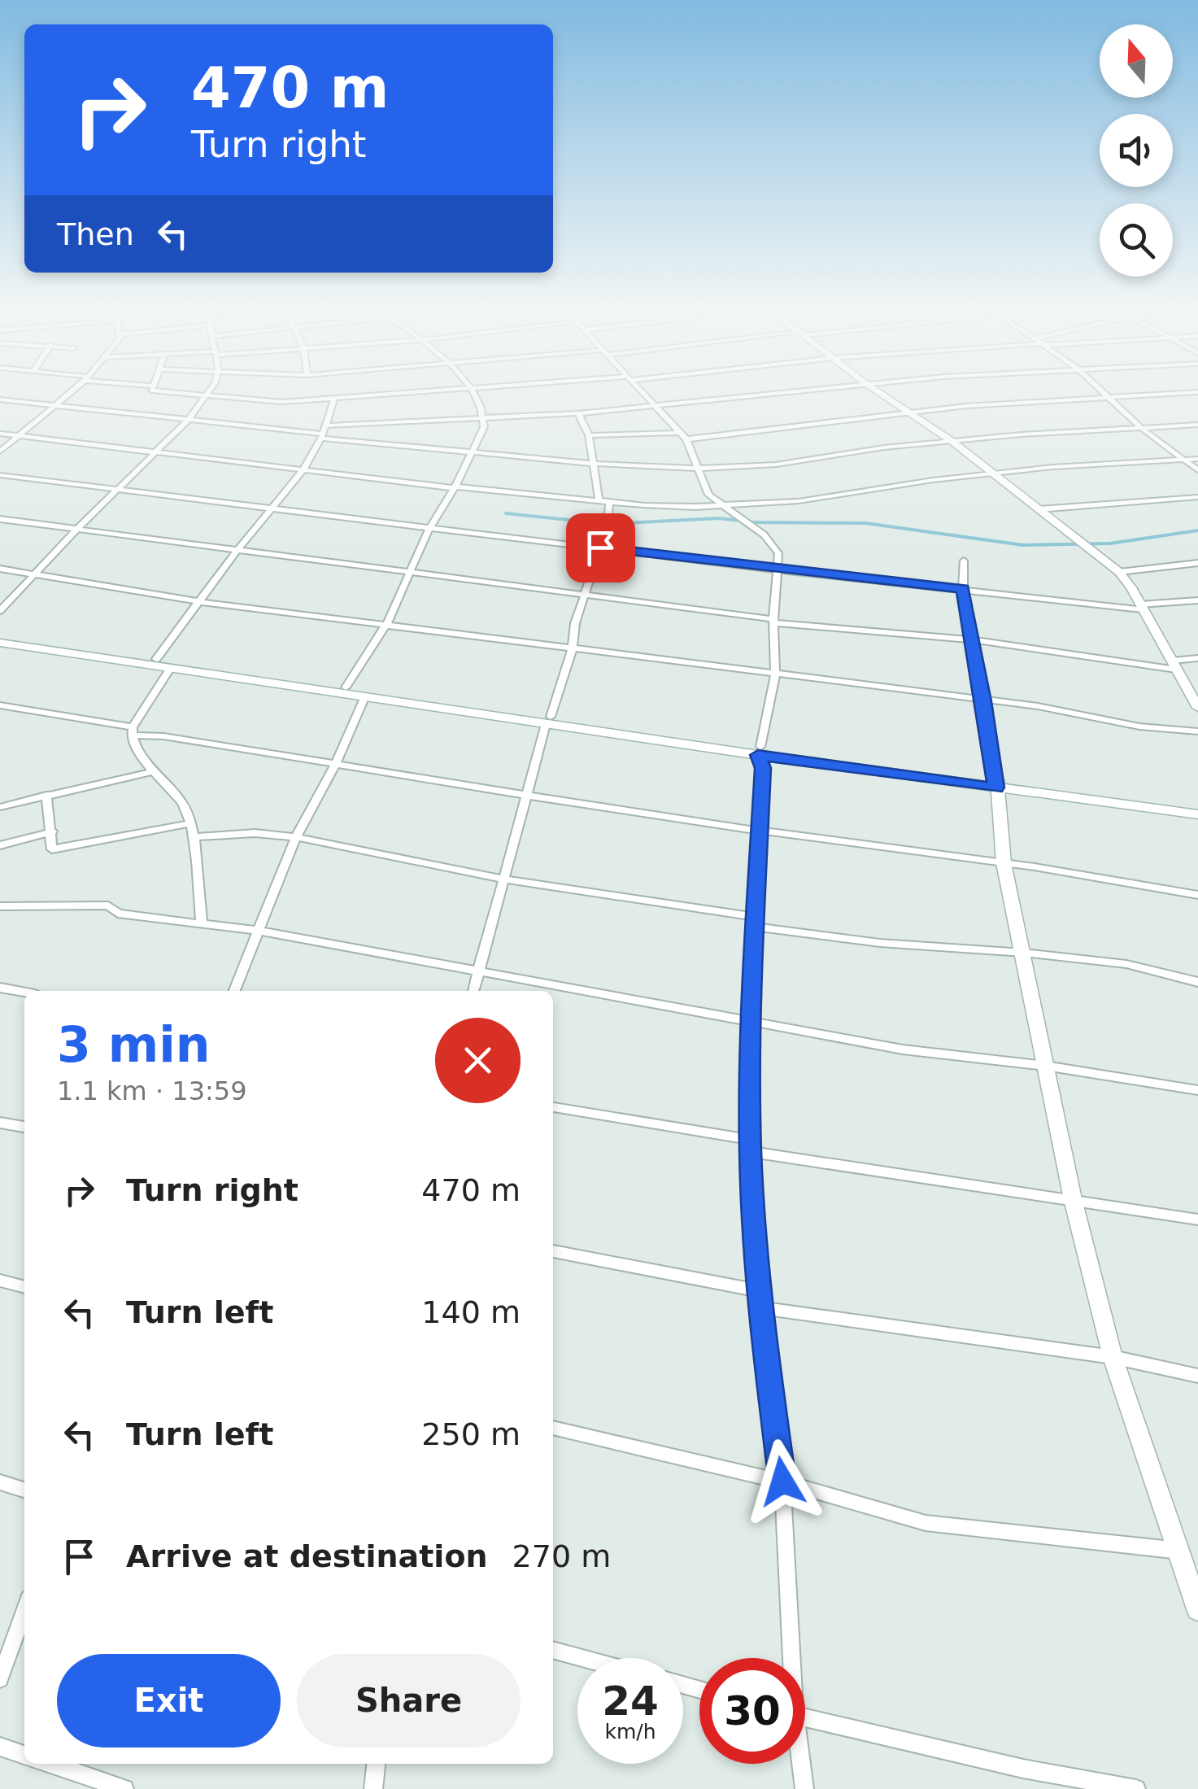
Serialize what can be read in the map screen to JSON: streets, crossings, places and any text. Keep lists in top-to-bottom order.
{
  "north": "top",
  "page": {
    "turn": ["470 m", "Turn right"],
    "then": "Then",
    "heading": ["3 min", "1.1 km · 13:59"],
    "list": [
      {
        "name": "Turn right",
        "value": "470 m"
      },
      {
        "name": "Turn left",
        "value": "140 m"
      },
      {
        "name": "Turn left",
        "value": "250 m"
      },
      {
        "name": "Arrive at destination",
        "value": "270 m"
      }
    ],
    "buttons": ["Exit", "Share"],
    "speed": "24 km/h",
    "limit": "30"
  }
}
